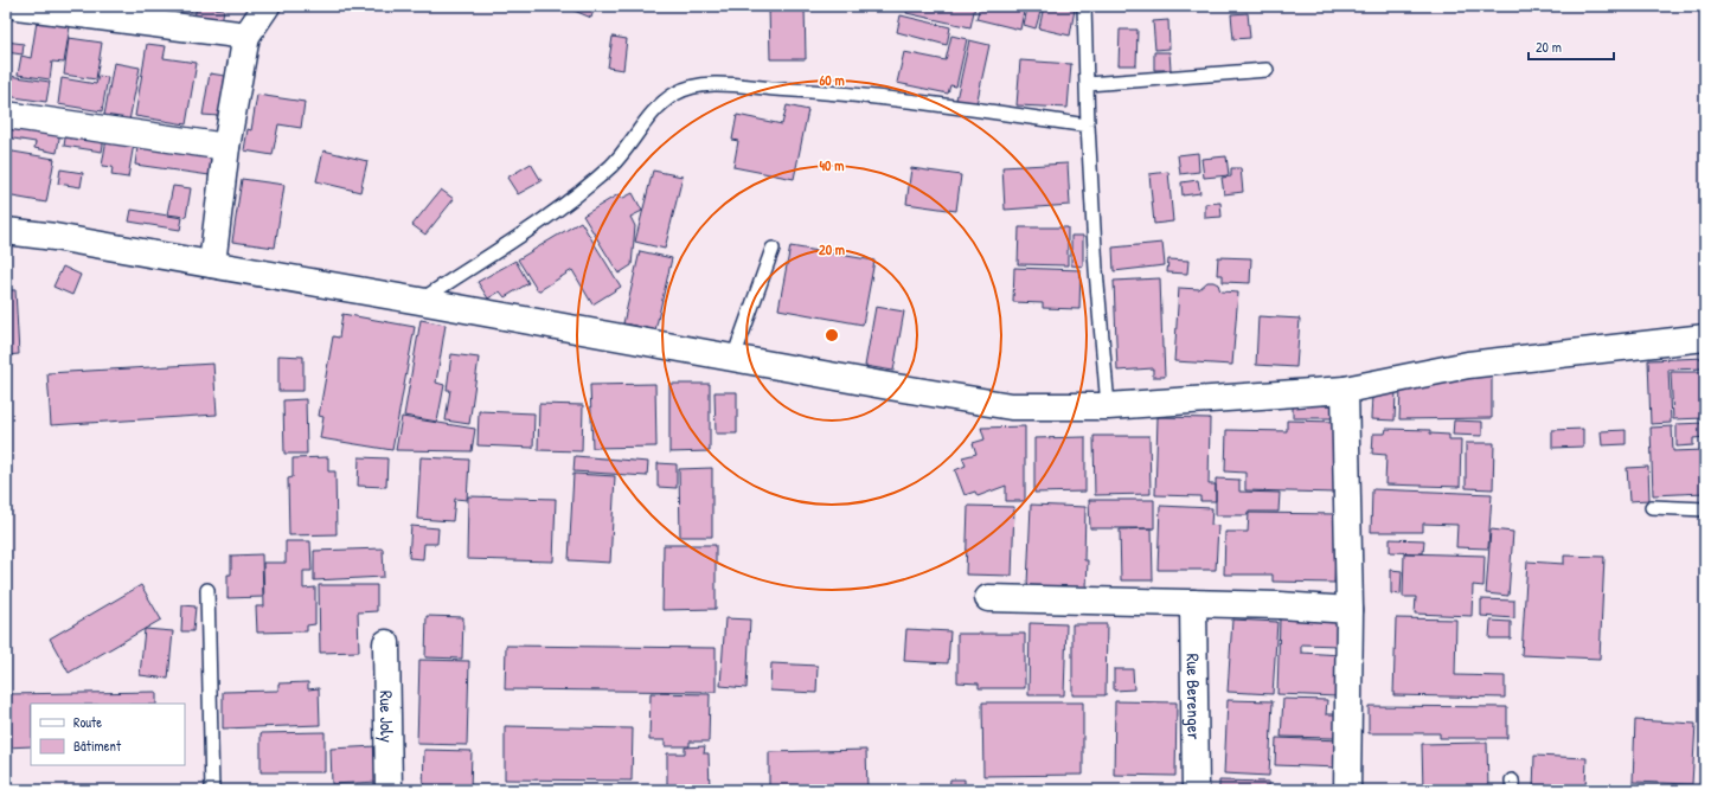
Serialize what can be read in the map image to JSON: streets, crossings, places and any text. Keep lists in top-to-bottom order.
{
  "streets": {
    "street": ["Rue Berenger", "Rue Joly"]
  },
  "legend": ["Route", "Bâtiment"],
  "scale_bar": "20 m",
  "rings": ["60 m", "40 m", "20 m"]
}
